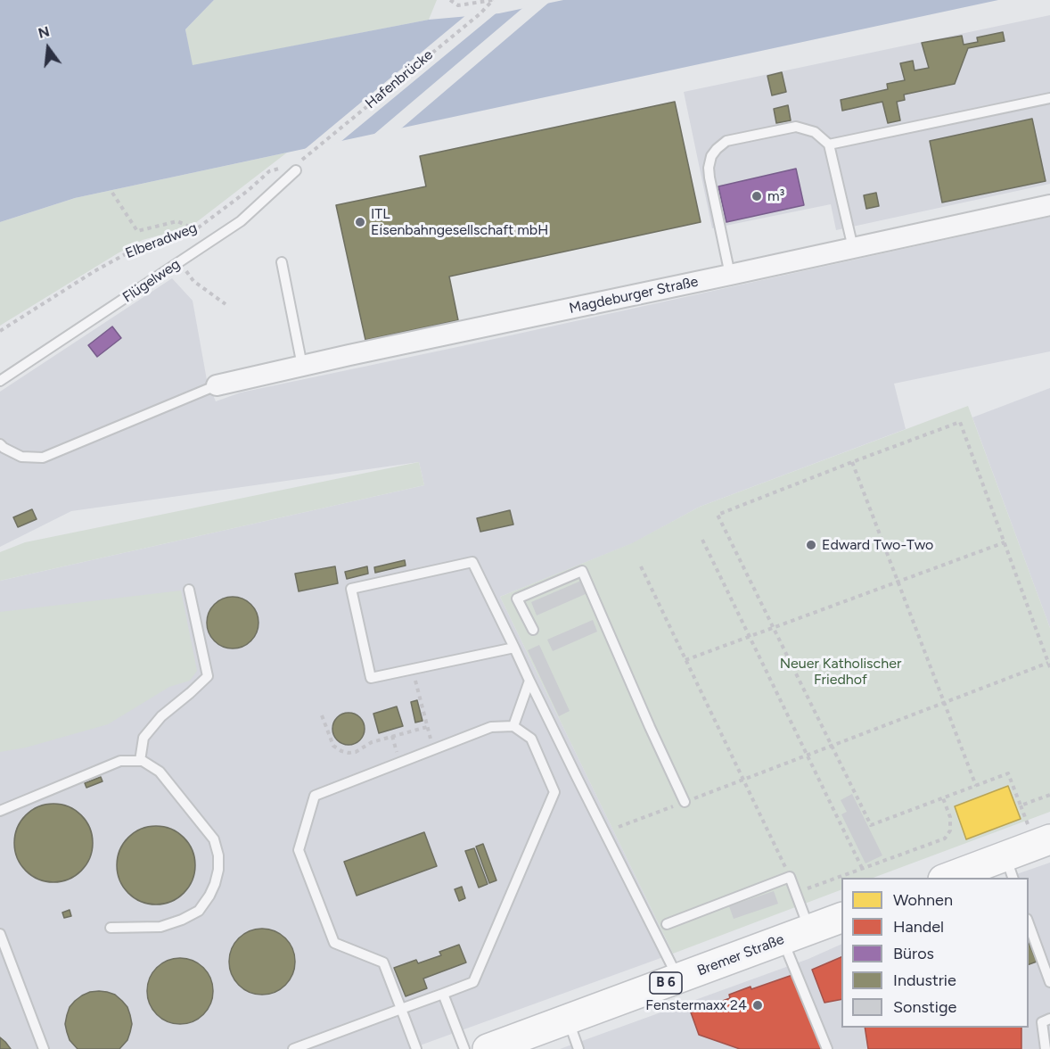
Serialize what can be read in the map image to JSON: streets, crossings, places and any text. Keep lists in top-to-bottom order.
{
  "streets": {
    "main road": ["Bremer Straße", "B 6"],
    "street": ["Magdeburger Straße"],
    "lane": ["Flügelweg"],
    "path": ["Hafenbrücke", "Elberadweg"]
  },
  "crossings": [
    ["Hafenbrücke", "Flügelweg"]
  ],
  "parks": ["Neuer Katholischer Friedhof"],
  "places": [
    "m³",
    "ITL Eisenbahngesellschaft mbH",
    "Edward Two-Two",
    "Fenstermaxx 24"
  ],
  "legend": [
    "Wohnen",
    "Handel",
    "Büros",
    "Industrie",
    "Sonstige"
  ],
  "north": "top"
}
